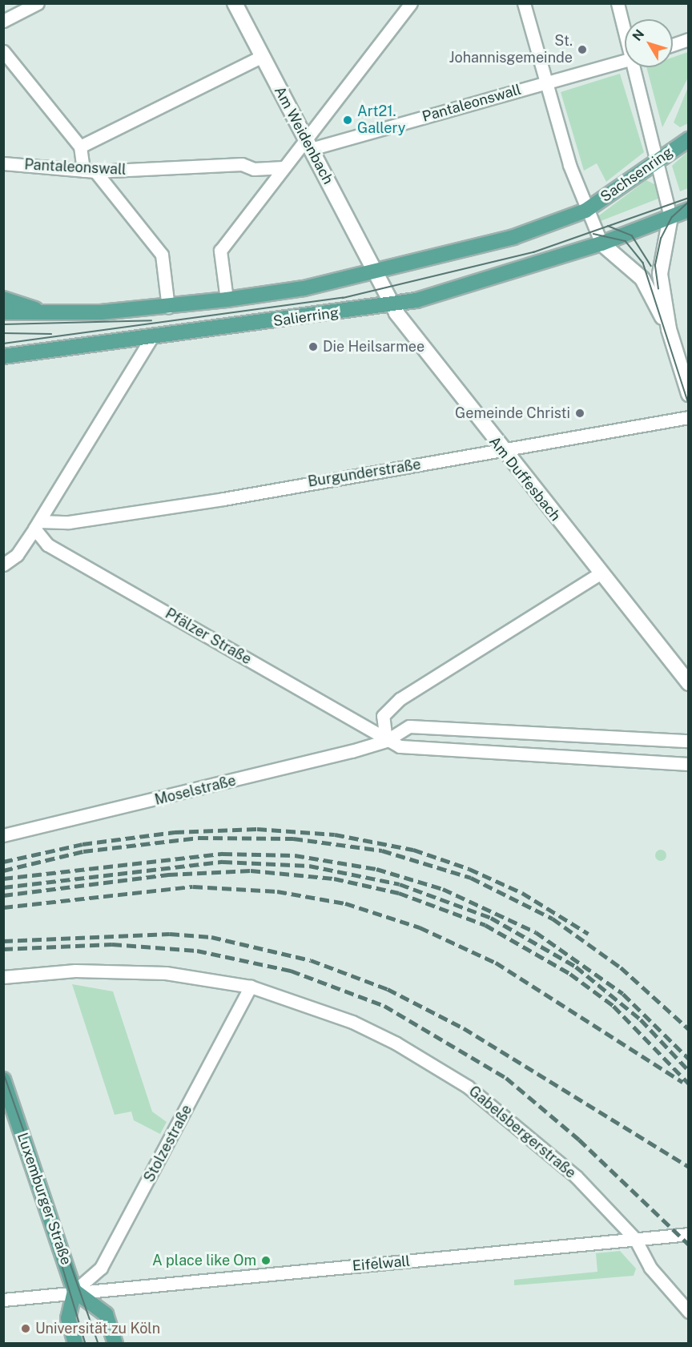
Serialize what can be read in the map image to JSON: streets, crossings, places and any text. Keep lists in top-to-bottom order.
{
  "streets": {
    "main road": ["Sachsenring", "Salierring", "Luxemburger Straße"],
    "street": [
      "Pantaleonswall",
      "Am Weidenbach",
      "Burgunderstraße",
      "Am Duffesbach",
      "Pfälzer Straße",
      "Moselstraße",
      "Gabelsbergerstraße",
      "Stolzestraße",
      "Eifelwall"
    ]
  },
  "crossings": [
    ["Pantaleonswall", "Am Weidenbach"],
    ["Am Weidenbach", "Salierring"],
    ["Am Weidenbach", "Am Duffesbach"],
    ["Sachsenring", "Salierring"],
    ["Salierring", "Am Duffesbach"],
    ["Burgunderstraße", "Am Duffesbach"],
    ["Burgunderstraße", "Pfälzer Straße"],
    ["Pfälzer Straße", "Moselstraße"],
    ["Gabelsbergerstraße", "Stolzestraße"],
    ["Gabelsbergerstraße", "Eifelwall"],
    ["Stolzestraße", "Luxemburger Straße"],
    ["Stolzestraße", "Eifelwall"],
    ["Luxemburger Straße", "Eifelwall"]
  ],
  "places": [
    "St. Johannisgemeinde",
    "Art21. Gallery",
    "Die Heilsarmee",
    "Gemeinde Christi",
    "A place like Om",
    "Universität zu Köln"
  ],
  "north": "top left"
}
